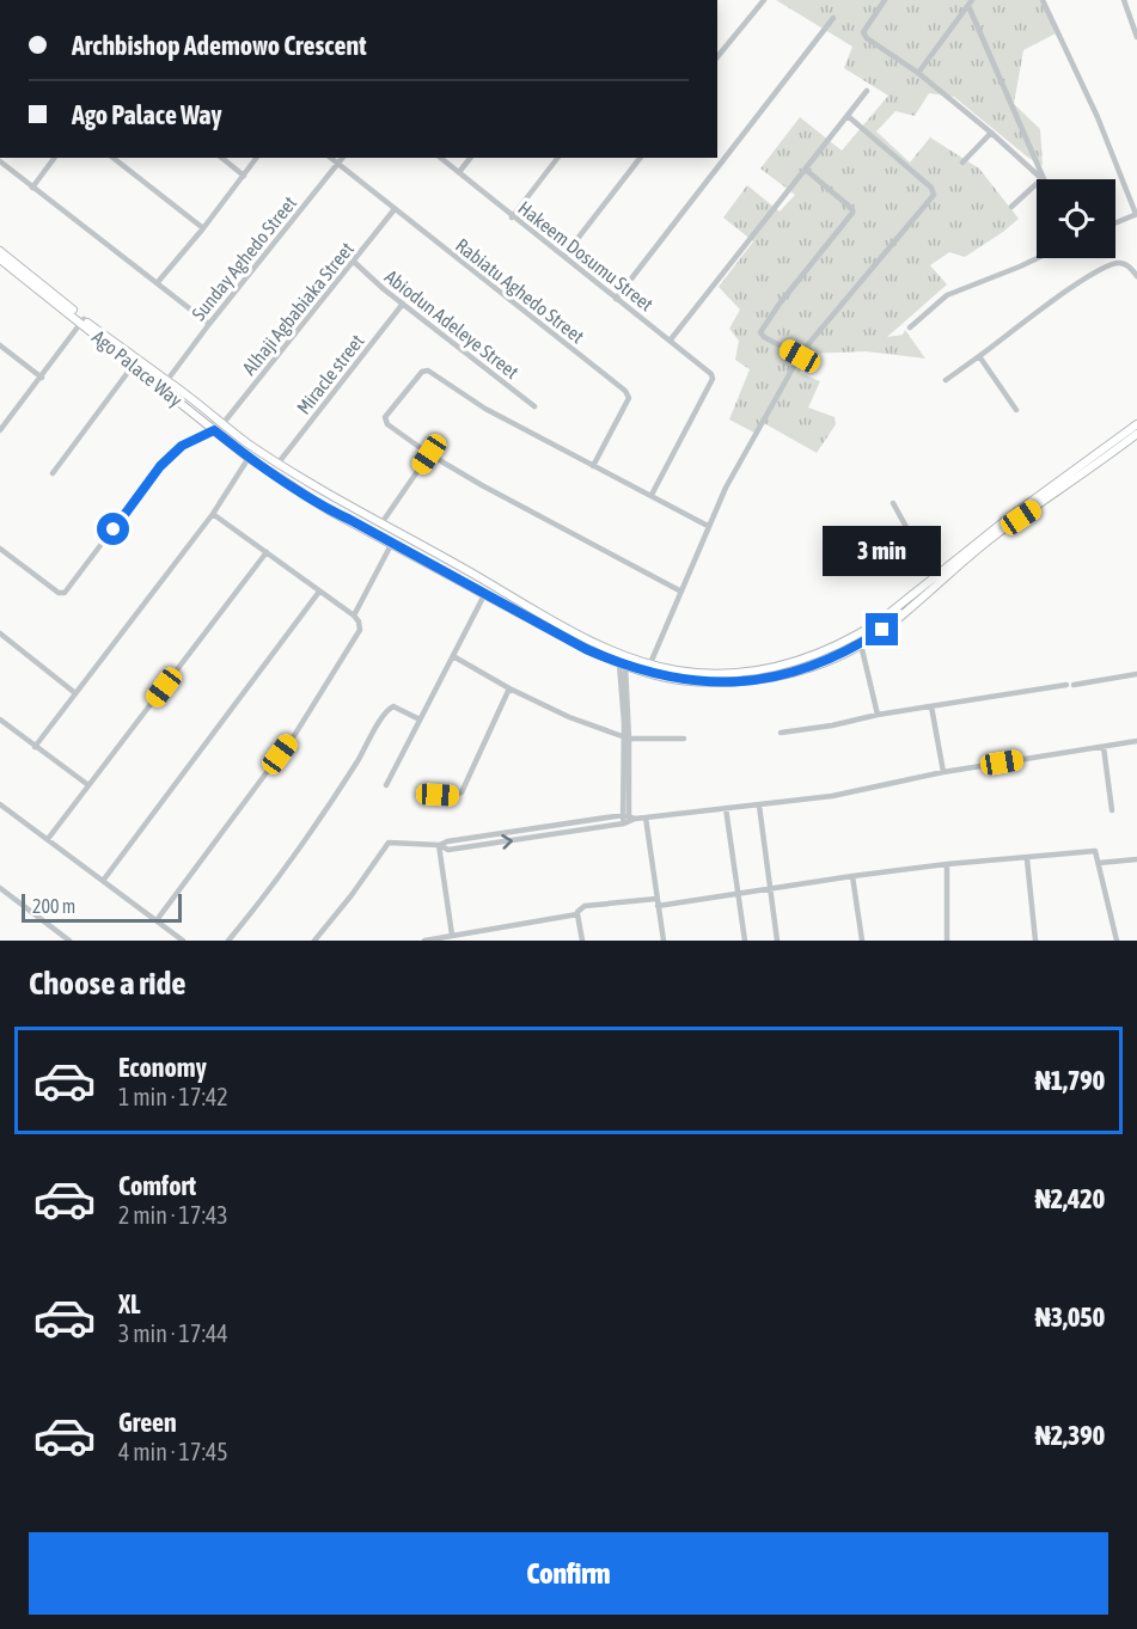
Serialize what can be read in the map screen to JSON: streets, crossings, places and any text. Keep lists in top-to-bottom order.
{
  "streets": {
    "main road": ["Ago Palace Way"],
    "street": [
      "Hakeem Dosumu Street",
      "Sunday Aghedo Street",
      "Rabiatu Aghedo Street",
      "Alhaji Agbabiaka Street",
      "Abiodun Adeleye Street",
      "Miracle street"
    ]
  },
  "crossings": [
    ["Sunday Aghedo Street", "Rabiatu Aghedo Street"],
    ["Sunday Aghedo Street", "Ago Palace Way"],
    ["Rabiatu Aghedo Street", "Alhaji Agbabiaka Street"],
    ["Alhaji Agbabiaka Street", "Abiodun Adeleye Street"],
    ["Alhaji Agbabiaka Street", "Ago Palace Way"],
    ["Abiodun Adeleye Street", "Miracle street"],
    ["Ago Palace Way", "Miracle street"]
  ],
  "scale_bar": "200 m",
  "page": {
    "banner": ["Archbishop Ademowo Crescent", "Ago Palace Way"],
    "bubble": "3 min",
    "scale": "200 m",
    "heading": "Choose a ride",
    "list": [
      {
        "name": "Economy",
        "note": "1 min · 17:42",
        "value": "₦1,790"
      },
      {
        "name": "Comfort",
        "note": "2 min · 17:43",
        "value": "₦2,420"
      },
      {
        "name": "XL",
        "note": "3 min · 17:44",
        "value": "₦3,050"
      },
      {
        "name": "Green",
        "note": "4 min · 17:45",
        "value": "₦2,390"
      }
    ],
    "buttons": "Confirm"
  }
}
